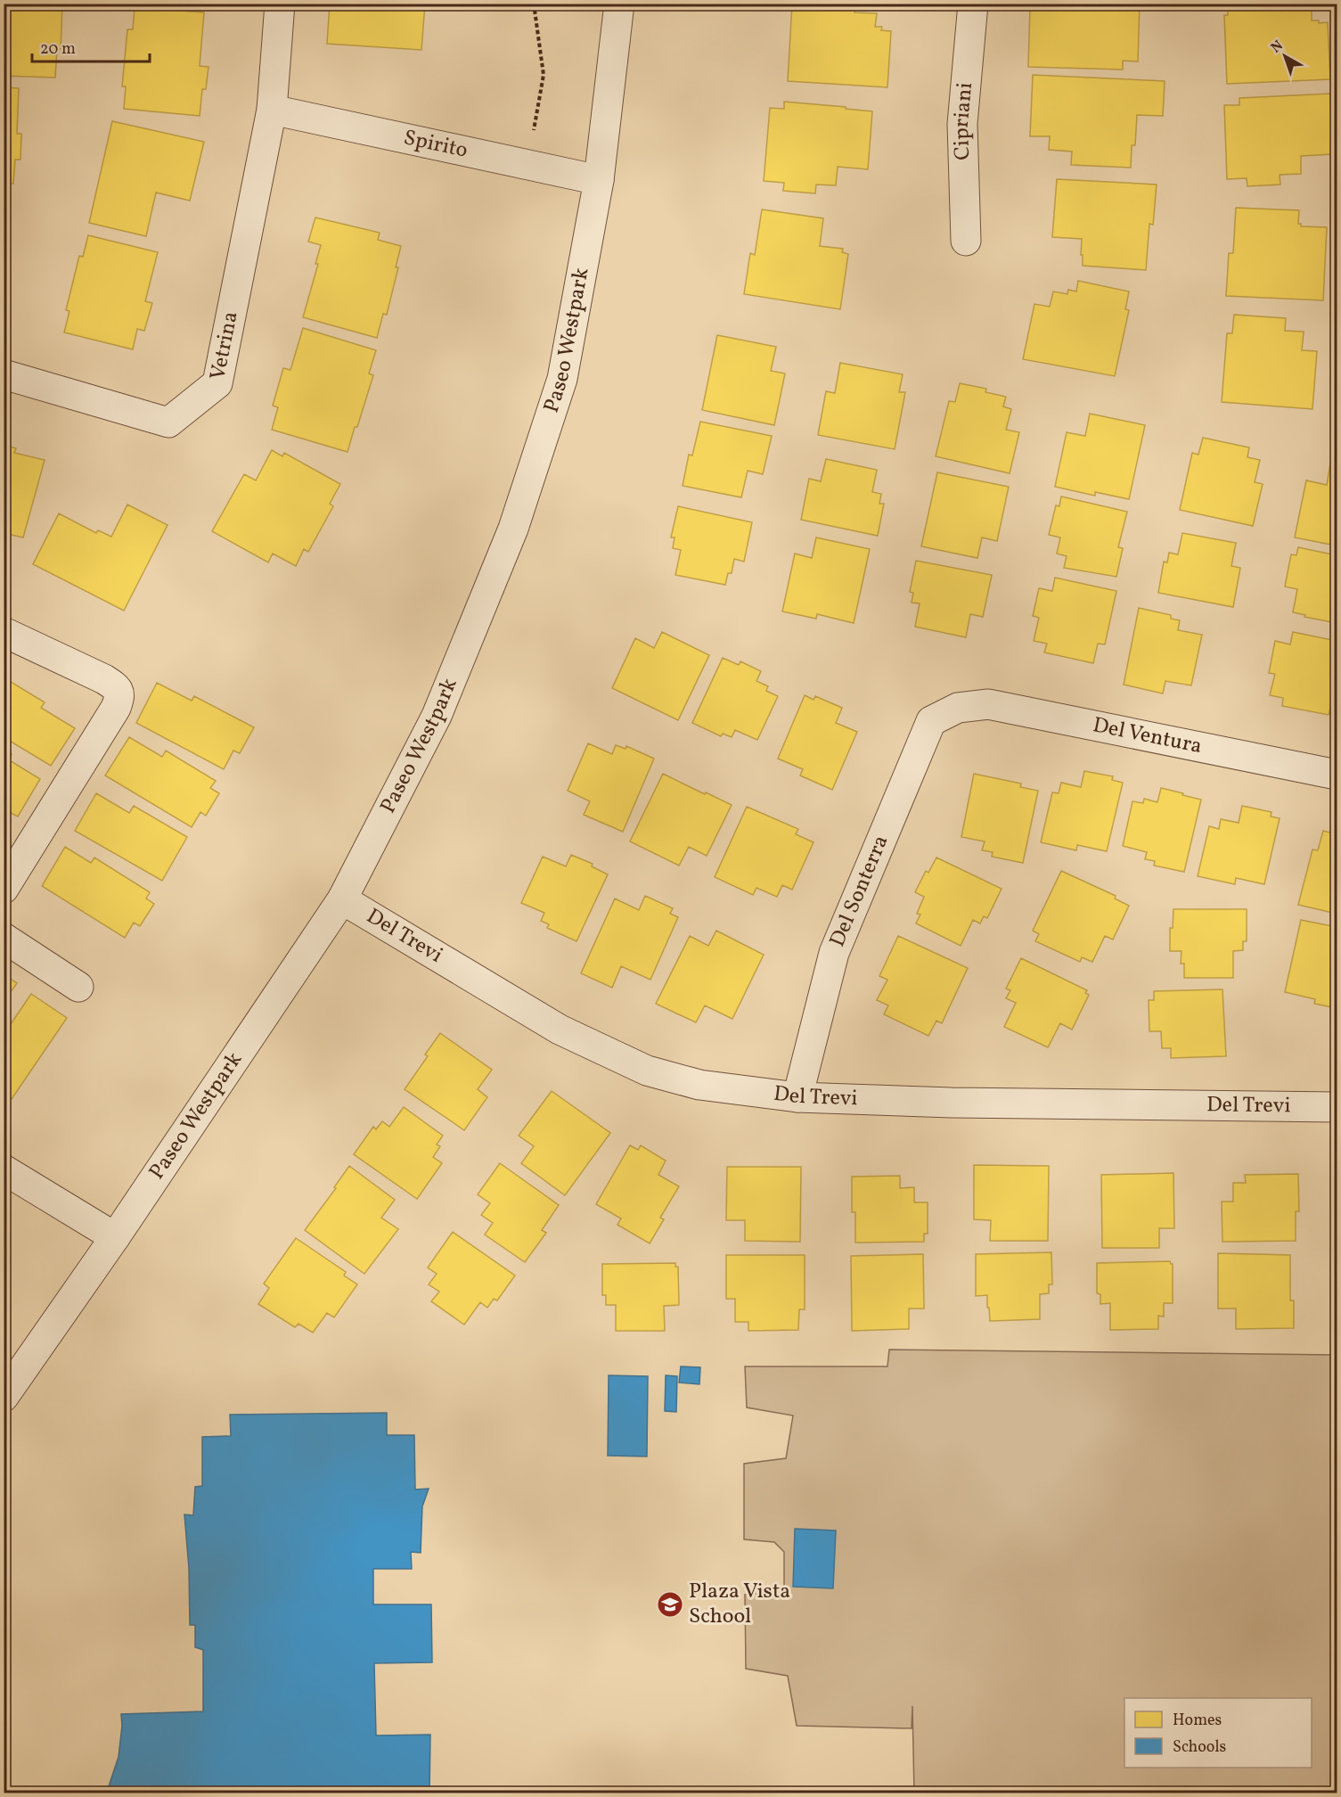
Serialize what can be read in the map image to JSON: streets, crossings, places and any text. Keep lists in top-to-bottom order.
{
  "streets": {
    "street": [
      "Cipriani",
      "Spirito",
      "Paseo Westpark",
      "Vetrina",
      "Del Ventura",
      "Del Sonterra",
      "Del Trevi"
    ]
  },
  "crossings": [
    ["Spirito", "Paseo Westpark"],
    ["Spirito", "Vetrina"],
    ["Paseo Westpark", "Del Trevi"],
    ["Del Ventura", "Del Sonterra"],
    ["Del Sonterra", "Del Trevi"]
  ],
  "places": {
    "school or university": ["Plaza Vista School"]
  },
  "legend": ["Homes", "Schools"],
  "scale_bar": "20 m",
  "north": "top left"
}
